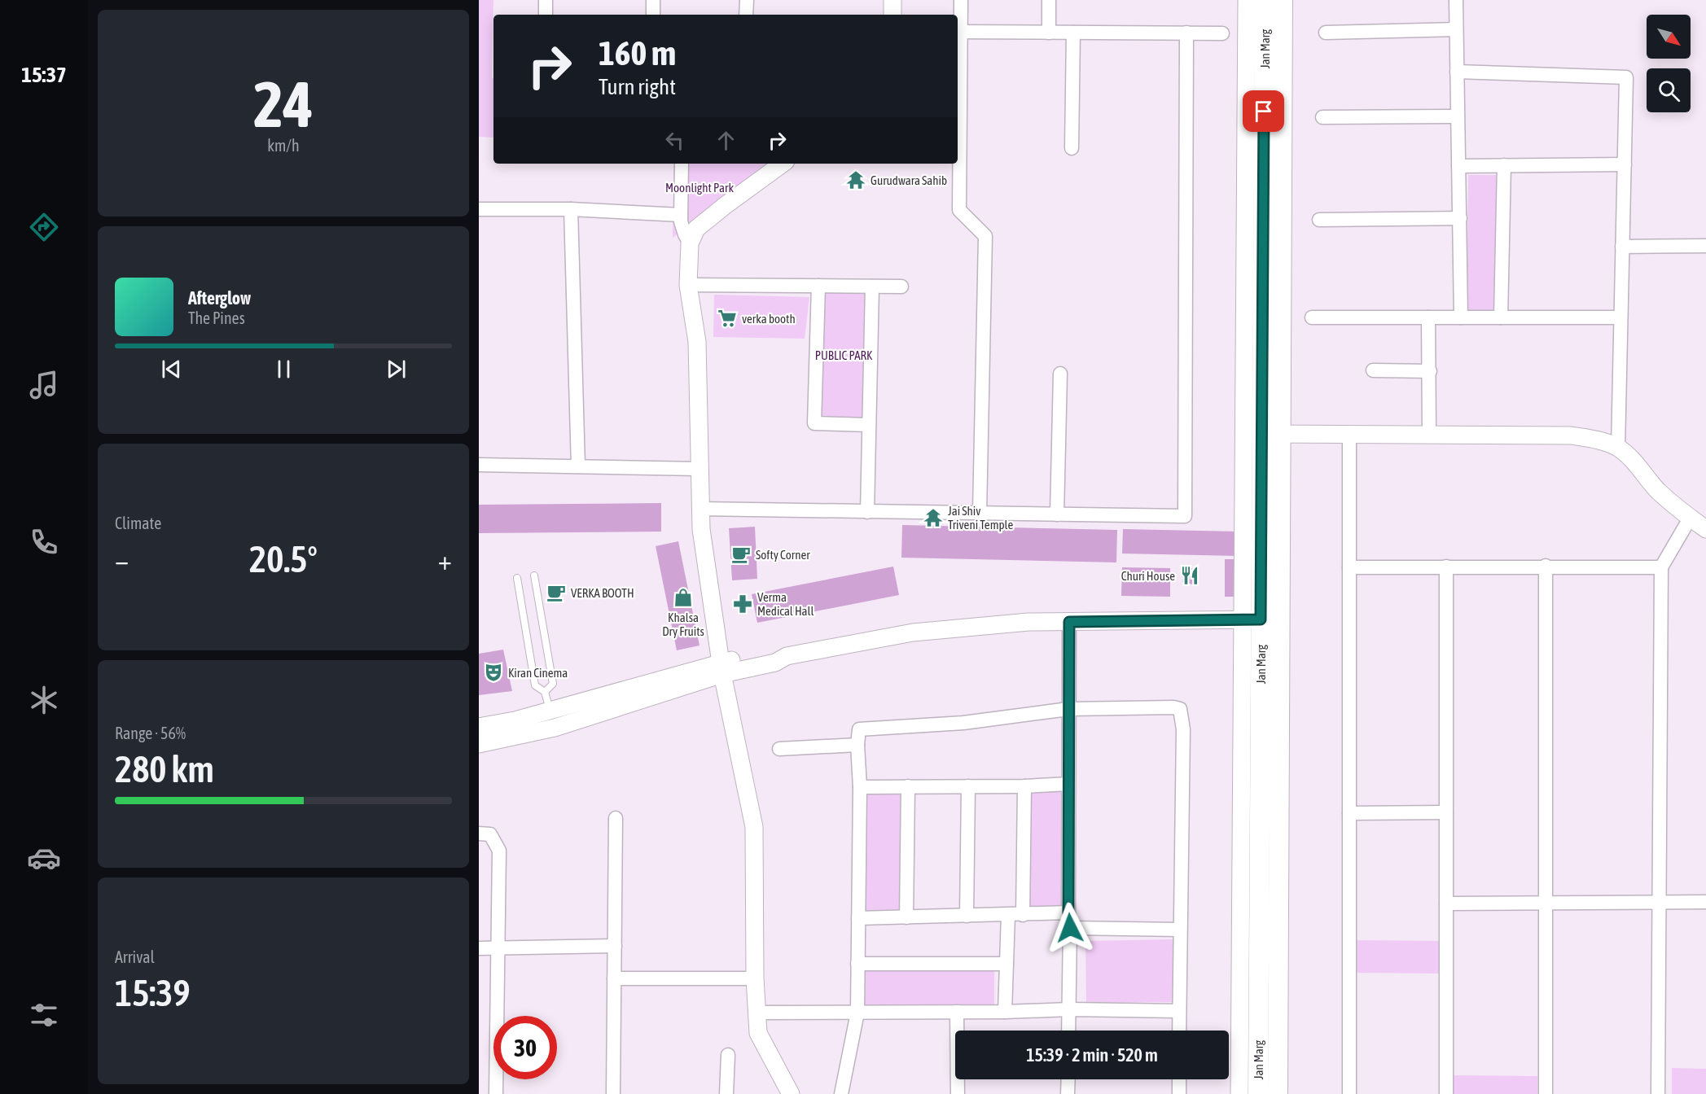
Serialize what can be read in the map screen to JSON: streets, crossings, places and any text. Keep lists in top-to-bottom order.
{
  "streets": {
    "main road": ["Jan Marg"]
  },
  "parks": ["Moonlight Park", "PUBLIC PARK"],
  "places": {
    "temple": ["Gurudwara Sahib", "Jai Shiv Triveni Temple"],
    "supermarket": ["verka booth"],
    "cafe": ["Softy Corner", "VERKA BOOTH"],
    "restaurant": ["Churi House"],
    "shop": ["Khalsa Dry Fruits"],
    "pharmacy": ["Verma Medical Hall"],
    "theatre": ["Kiran Cinema"]
  },
  "north": "bottom right",
  "page": {
    "tabs": "15:37",
    "tile": [
      ["24", "km/h"],
      "Climate",
      ["Range · 56%", "280 km"],
      ["Arrival", "15:39"]
    ],
    "turn": ["160 m", "Turn right"],
    "song": ["Afterglow", "The Pines"],
    "heat": ["−", "20.5°", "+"],
    "limit": "30",
    "trip": "15:39 · 2 min · 520 m"
  }
}
